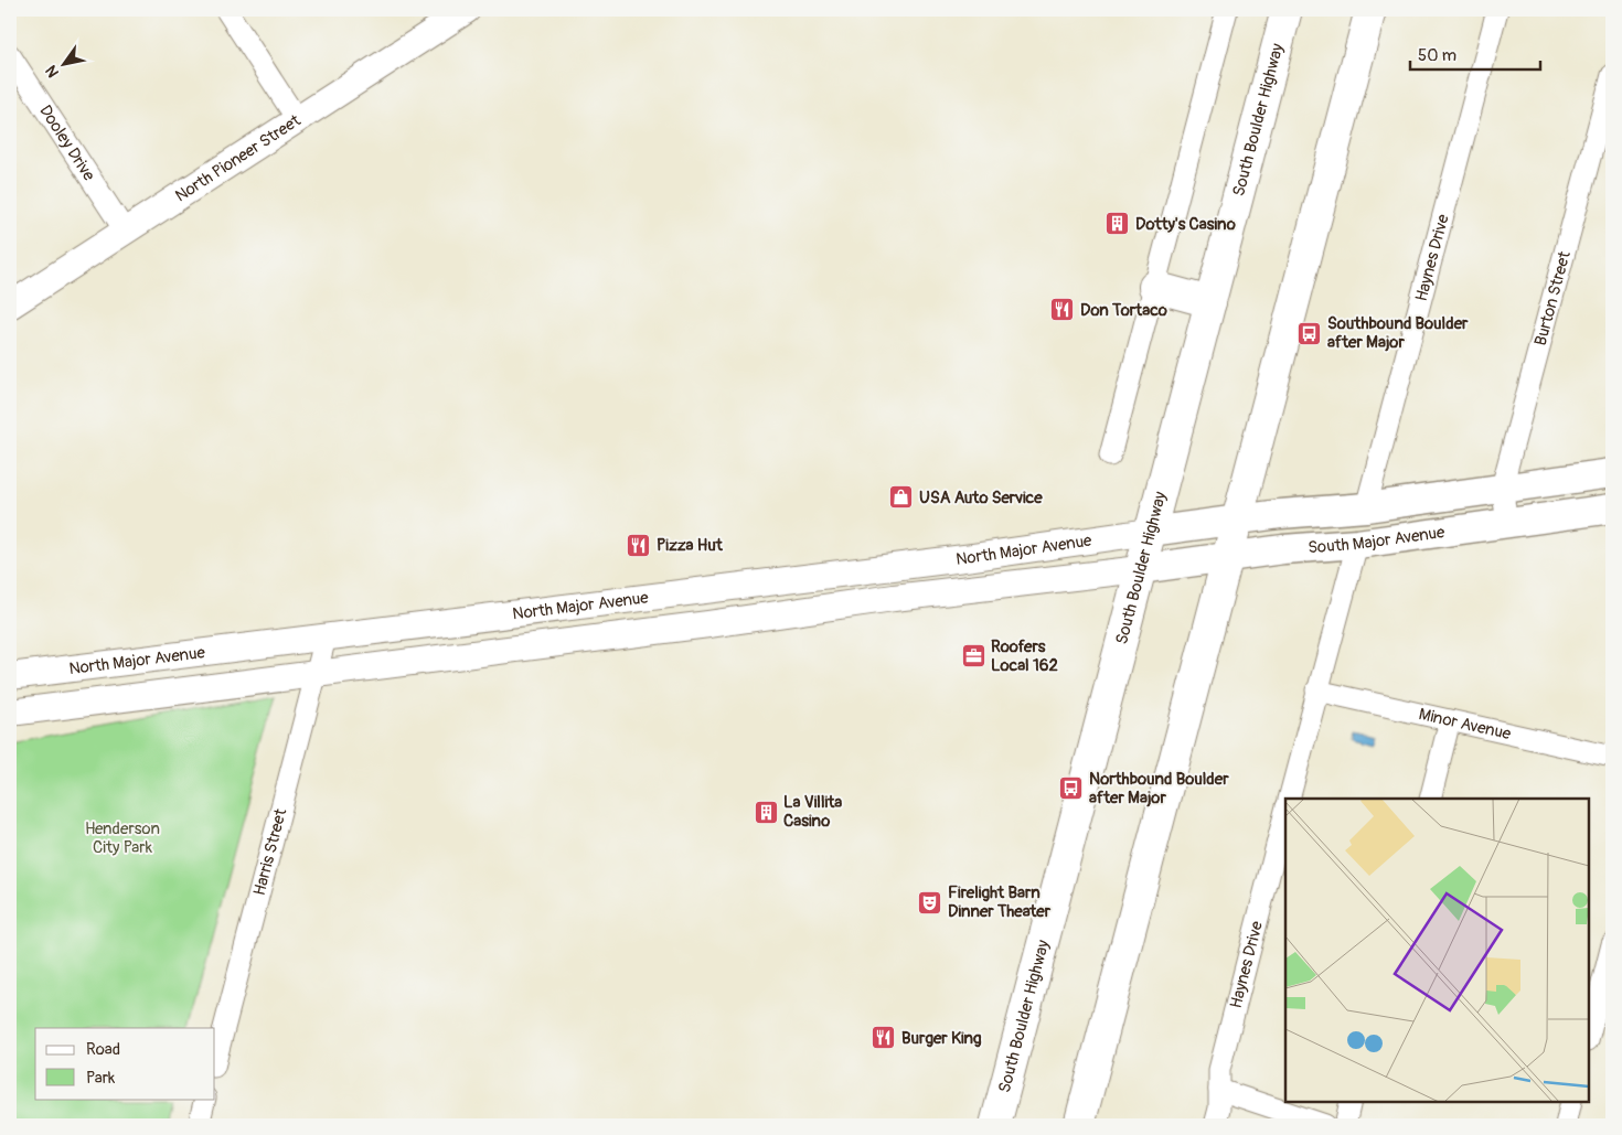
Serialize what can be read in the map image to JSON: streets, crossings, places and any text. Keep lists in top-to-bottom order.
{
  "streets": {
    "main road": ["South Boulder Highway", "South Major Avenue"],
    "street": [
      "Dooley Drive",
      "North Pioneer Street",
      "Haynes Drive",
      "Burton Street",
      "North Major Avenue",
      "Minor Avenue",
      "Harris Street"
    ]
  },
  "crossings": [
    ["South Boulder Highway", "South Major Avenue"],
    ["South Boulder Highway", "North Major Avenue"],
    ["Dooley Drive", "North Pioneer Street"],
    ["Haynes Drive", "South Major Avenue"],
    ["Burton Street", "South Major Avenue"],
    ["South Major Avenue", "North Major Avenue"],
    ["North Major Avenue", "Harris Street"]
  ],
  "parks": ["Henderson City Park"],
  "places": {
    "building": ["Dotty's Casino", "La Villita Casino"],
    "restaurant": ["Don Tortaco", "Pizza Hut", "Burger King"],
    "bus stop": ["Southbound Boulder after Major", "Northbound Boulder after Major"],
    "shop": ["USA Auto Service"],
    "office": ["Roofers Local 162"],
    "theatre": ["Firelight Barn Dinner Theater"]
  },
  "legend": ["Road", "Park"],
  "scale_bar": "50 m",
  "north": "bottom left"
}
